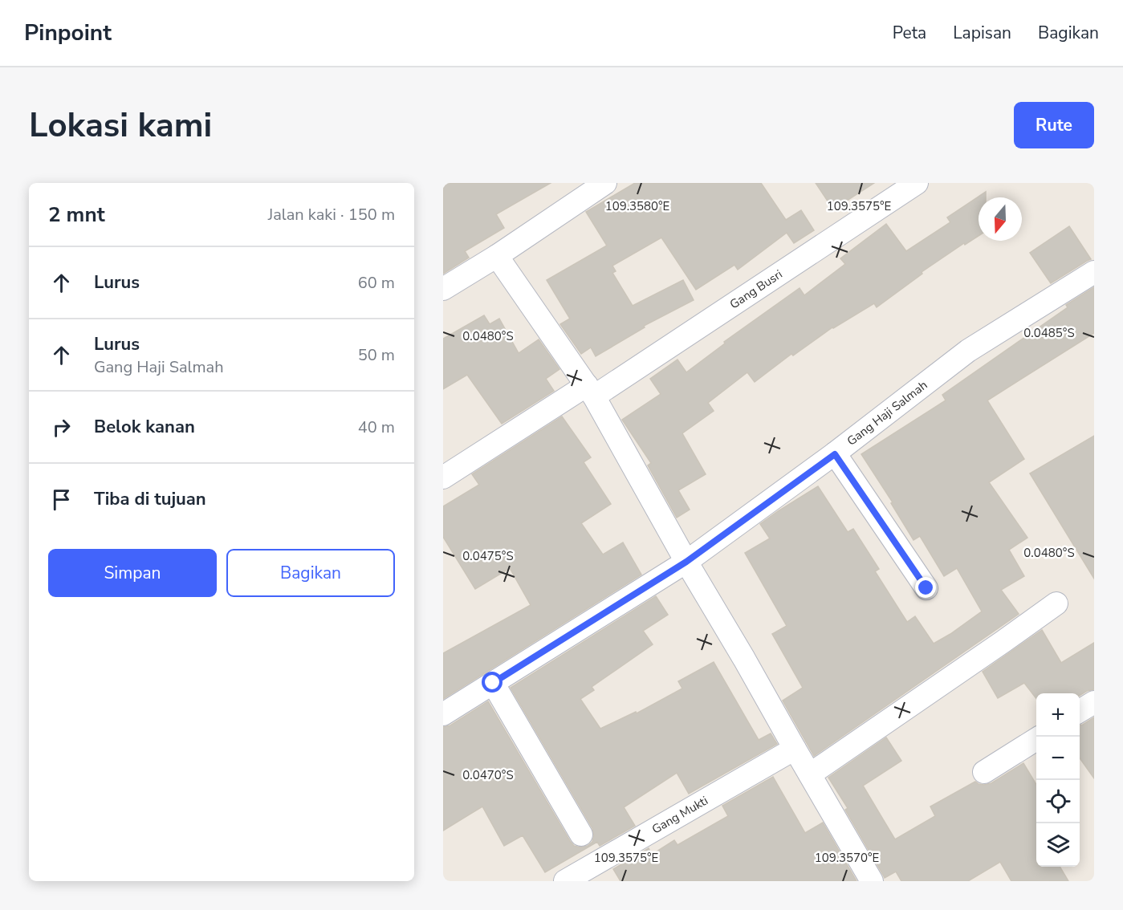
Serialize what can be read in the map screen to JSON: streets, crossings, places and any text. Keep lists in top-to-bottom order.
{
  "streets": {
    "street": ["Gang Busri", "Gang Haji Salmah", "Gang Mukti"]
  },
  "north": "bottom",
  "page": {
    "header": "Pinpoint",
    "nav": ["Peta", "Lapisan", "Bagikan"],
    "buttons": [
      "Rute",
      ["Simpan", "Bagikan"]
    ],
    "title": "Lokasi kami",
    "heading": ["2 mnt", "Jalan kaki · 150 m"],
    "list": [
      ["Lurus", "60 m"],
      ["Lurus", "Gang Haji Salmah", "50 m"],
      ["Belok kanan", "40 m"],
      "Tiba di tujuan"
    ],
    "map_buttons": ["+", "−"]
  },
  "coordinates": [
    "109.3575°E",
    "109.3580°E",
    "0.0485°S",
    "0.0480°S",
    "0.0475°S",
    "0.0470°S",
    "109.3570°E"
  ]
}
